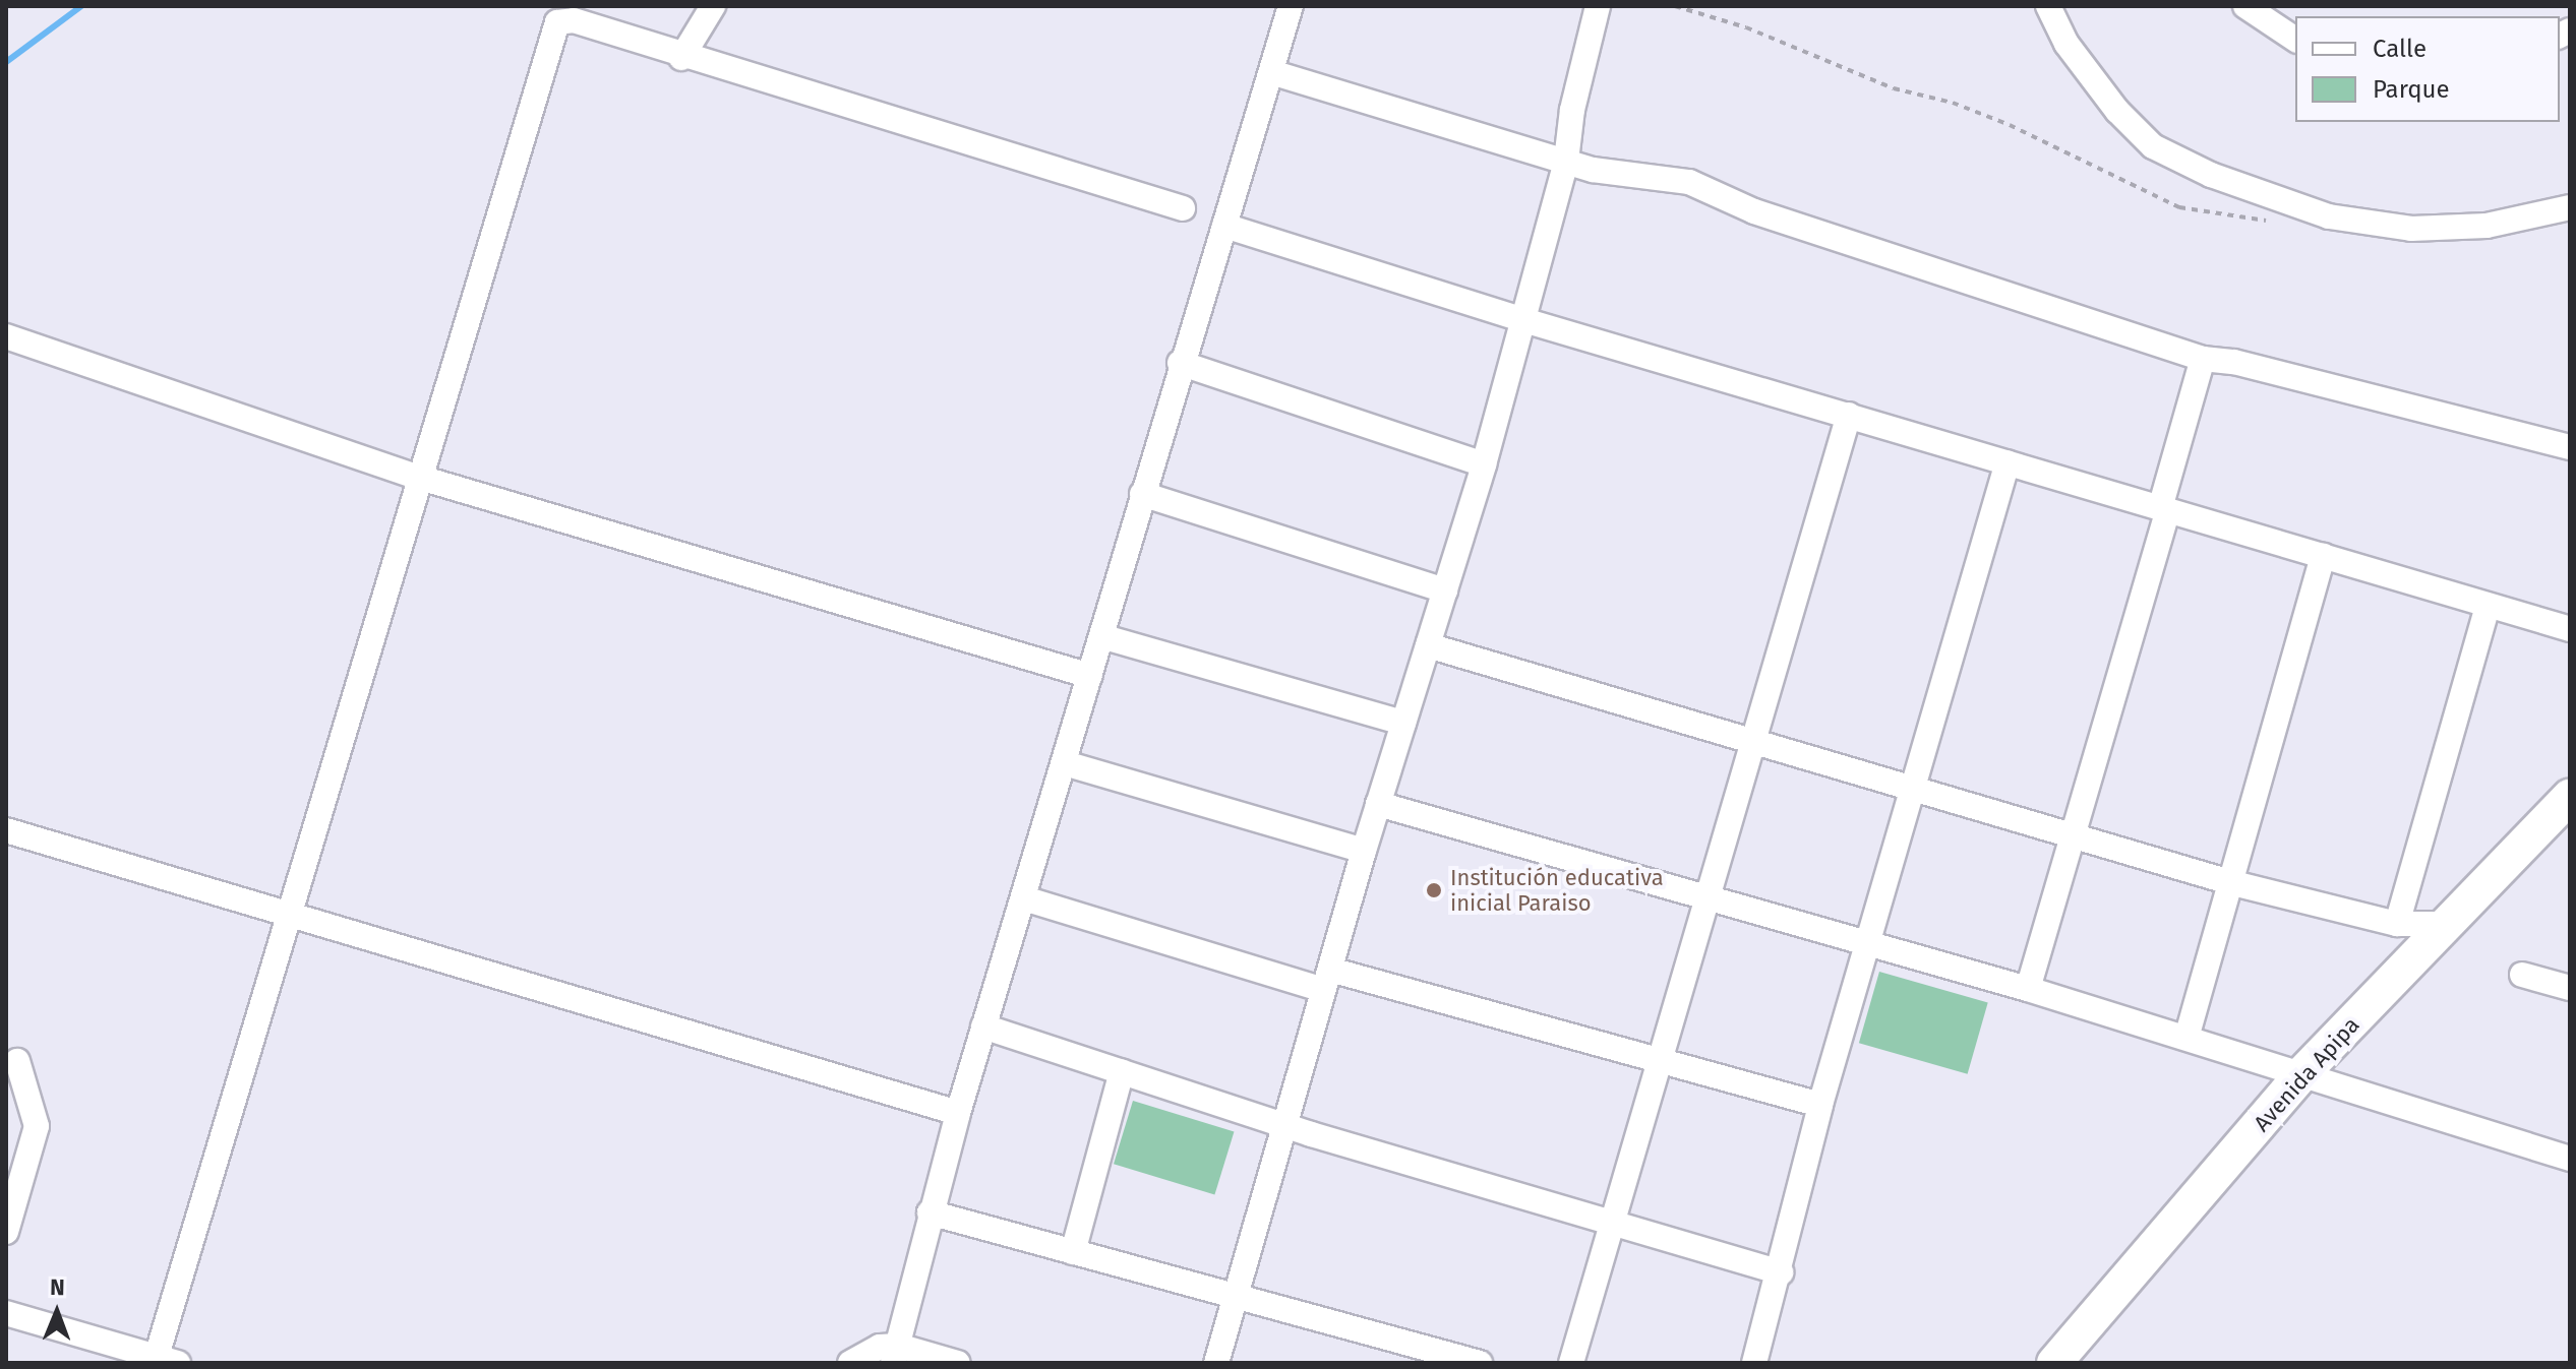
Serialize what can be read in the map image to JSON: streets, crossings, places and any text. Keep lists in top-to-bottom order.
{
  "streets": {
    "street": ["Avenida Apipa"]
  },
  "places": ["Institución educativa inicial Paraiso"],
  "legend": ["Calle", "Parque"],
  "north": "top"
}
